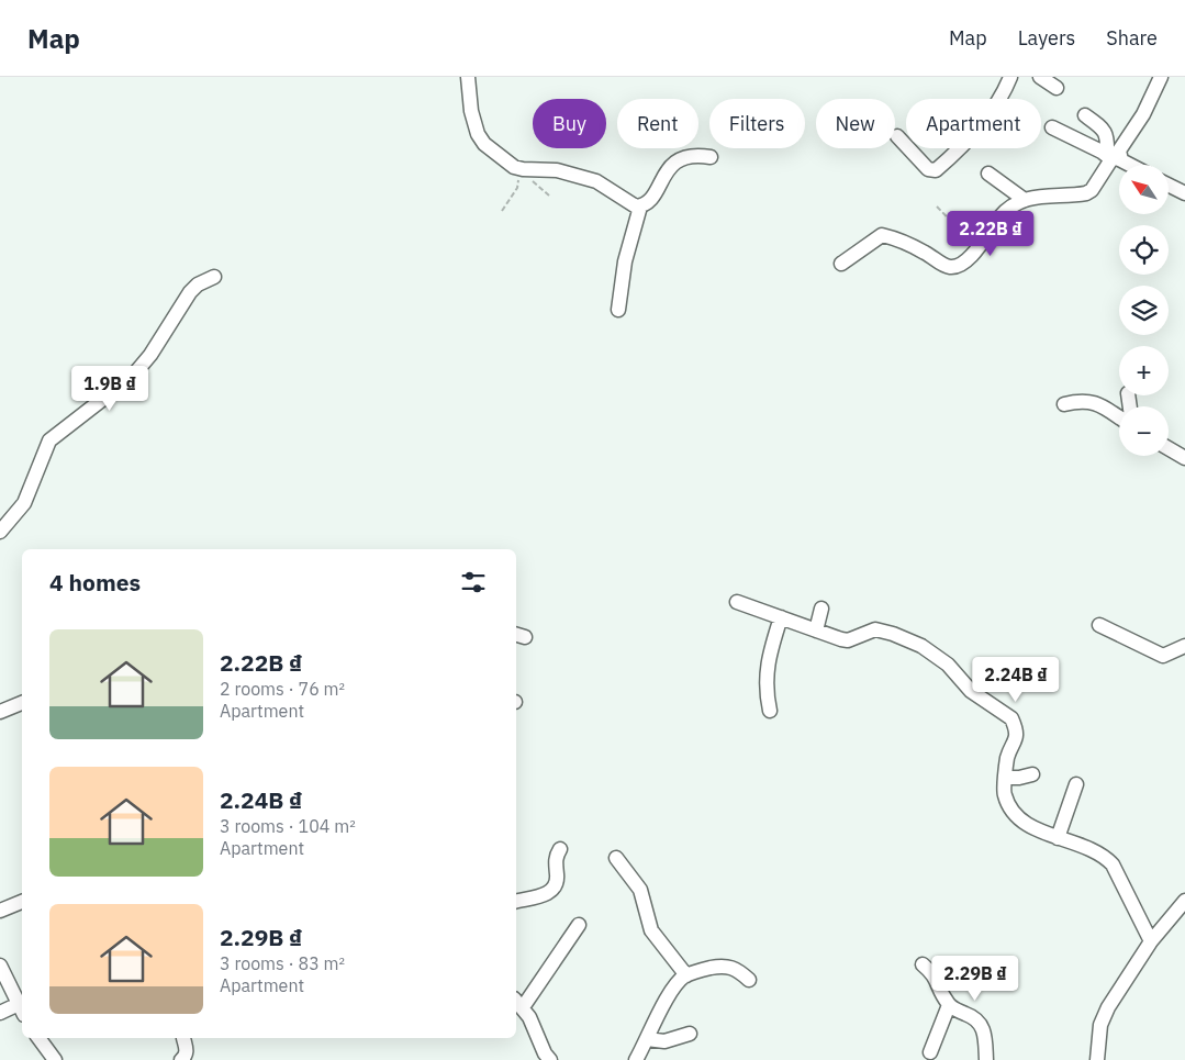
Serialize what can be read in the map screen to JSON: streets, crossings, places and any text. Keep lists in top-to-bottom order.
{
  "north": "top left",
  "page": {
    "header": "Map",
    "nav": ["Map", "Layers", "Share"],
    "chip": [
      "Buy",
      "Rent",
      "Filters",
      "New",
      "Apartment"
    ],
    "map_buttons": ["+", "−"],
    "price": [
      "2.22B ₫",
      "1.9B ₫",
      "2.24B ₫",
      "2.29B ₫"
    ],
    "heading": "4 homes",
    "list": [
      {
        "name": "2.22B ₫",
        "note": "2 rooms · 76 m² · Apartment"
      },
      {
        "name": "2.24B ₫",
        "note": "3 rooms · 104 m² · Apartment"
      },
      {
        "name": "2.29B ₫",
        "note": "3 rooms · 83 m² · Apartment"
      }
    ]
  }
}
